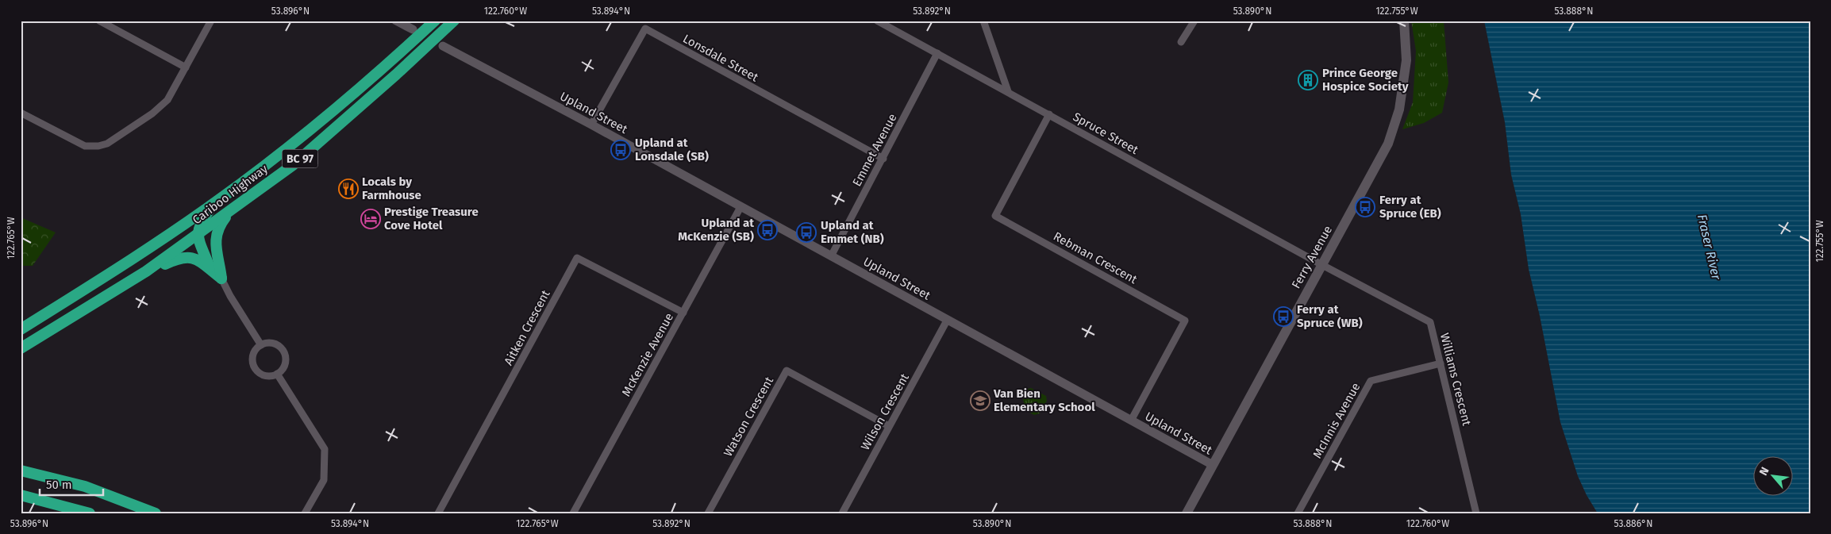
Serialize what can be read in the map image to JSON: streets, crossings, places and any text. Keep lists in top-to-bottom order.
{
  "streets": {
    "highway": ["BC 97", "Cariboo Highway"],
    "main road": ["Ferry Avenue"],
    "street": [
      "Lonsdale Street",
      "Upland Street",
      "Spruce Street",
      "Emmet Avenue",
      "Rebman Crescent",
      "Aitken Crescent",
      "McKenzie Avenue",
      "Williams Crescent",
      "Wilson Crescent",
      "Watson Crescent",
      "McInnis Avenue"
    ]
  },
  "crossings": [
    ["Lonsdale Street", "Upland Street"],
    ["Lonsdale Street", "Emmet Avenue"],
    ["Upland Street", "Emmet Avenue"],
    ["Upland Street", "Ferry Avenue"],
    ["Upland Street", "Rebman Crescent"],
    ["Upland Street", "McKenzie Avenue"],
    ["Upland Street", "Wilson Crescent"],
    ["Spruce Street", "Emmet Avenue"],
    ["Spruce Street", "Ferry Avenue"],
    ["Spruce Street", "Rebman Crescent"],
    ["Spruce Street", "Williams Crescent"],
    ["Ferry Avenue", "Williams Crescent"],
    ["Aitken Crescent", "McKenzie Avenue"],
    ["Williams Crescent", "McInnis Avenue"],
    ["Wilson Crescent", "Watson Crescent"]
  ],
  "water": ["Fraser River"],
  "places": {
    "building": ["Prince George Hospice Society"],
    "bus stop": [
      "Upland at Lonsdale (SB)",
      "Ferry at Spruce (EB)",
      "Upland at McKenzie (SB)",
      "Upland at Emmet (NB)",
      "Ferry at Spruce (WB)"
    ],
    "restaurant": ["Locals by Farmhouse"],
    "hotel": ["Prestige Treasure Cove Hotel"],
    "school or university": ["Van Bien Elementary School"]
  },
  "scale_bar": "50 m",
  "north": "top left",
  "coordinates": [
    "53.896°N",
    "122.760°W",
    "53.894°N",
    "53.892°N",
    "53.890°N",
    "122.755°W",
    "53.888°N",
    "122.765°W",
    "53.886°N"
  ]
}
